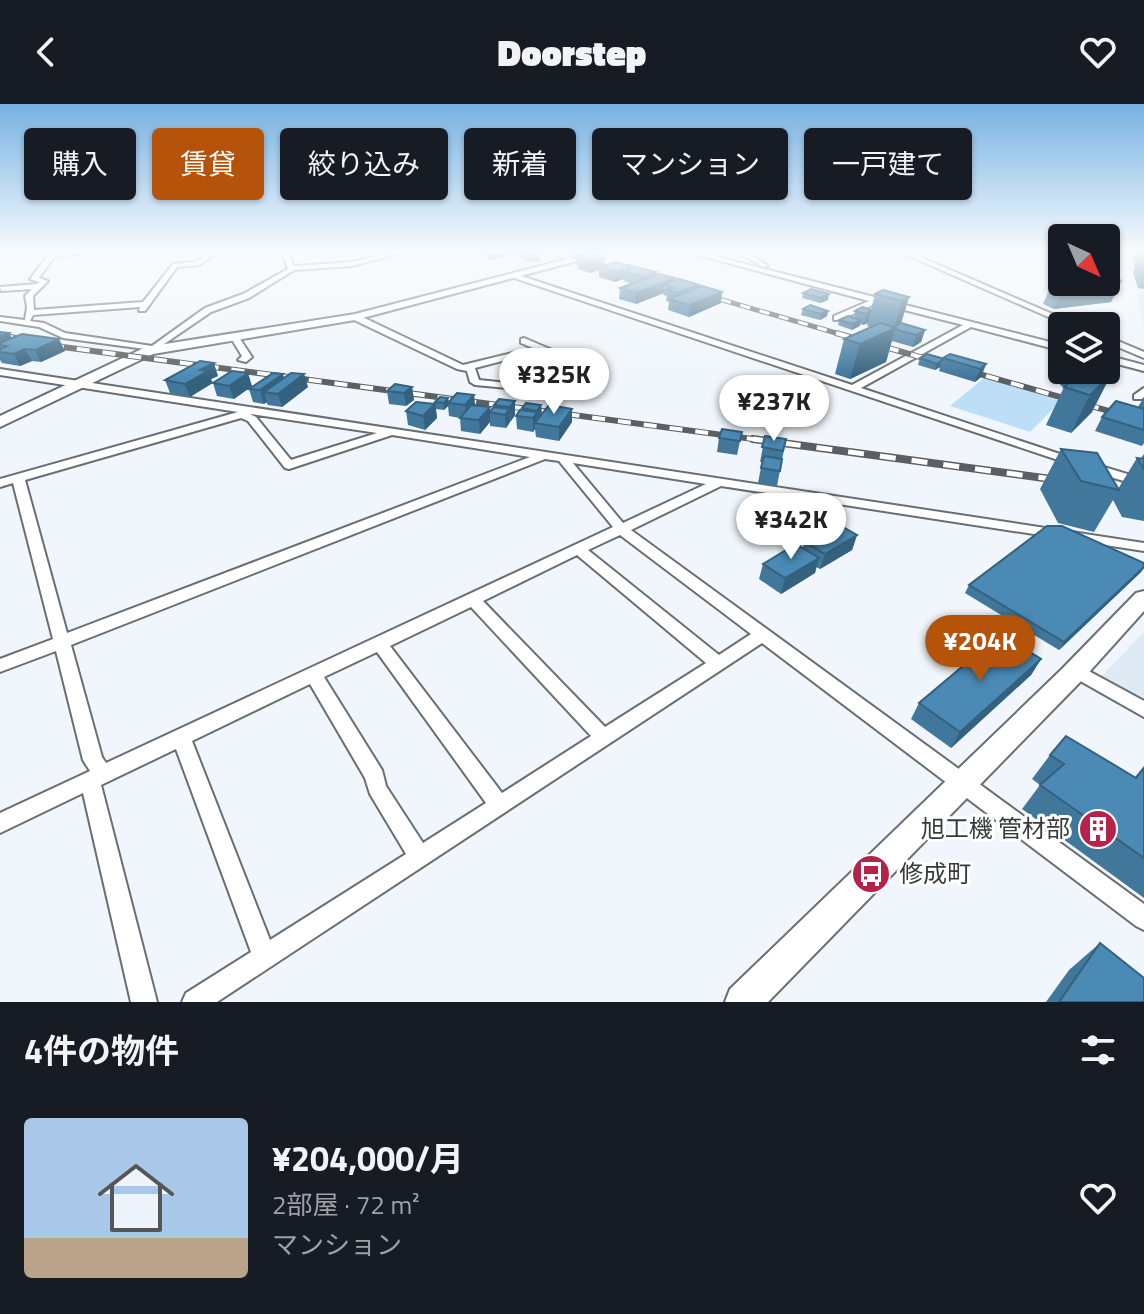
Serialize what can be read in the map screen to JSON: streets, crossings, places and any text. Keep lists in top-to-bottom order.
{
  "places": {
    "building": ["旭工機 管材部"],
    "bus stop": ["修成町"]
  },
  "north": "bottom right",
  "page": {
    "header": "Doorstep",
    "chip": [
      "購入",
      "賃貸",
      "絞り込み",
      "新着",
      "マンション",
      "一戸建て"
    ],
    "price": [
      "¥325K",
      "¥237K",
      "¥342K",
      "¥204K"
    ],
    "heading": "4件の物件",
    "list": [
      {
        "name": "¥204,000/月",
        "note": "2部屋 · 72 m² · マンション"
      }
    ]
  }
}
